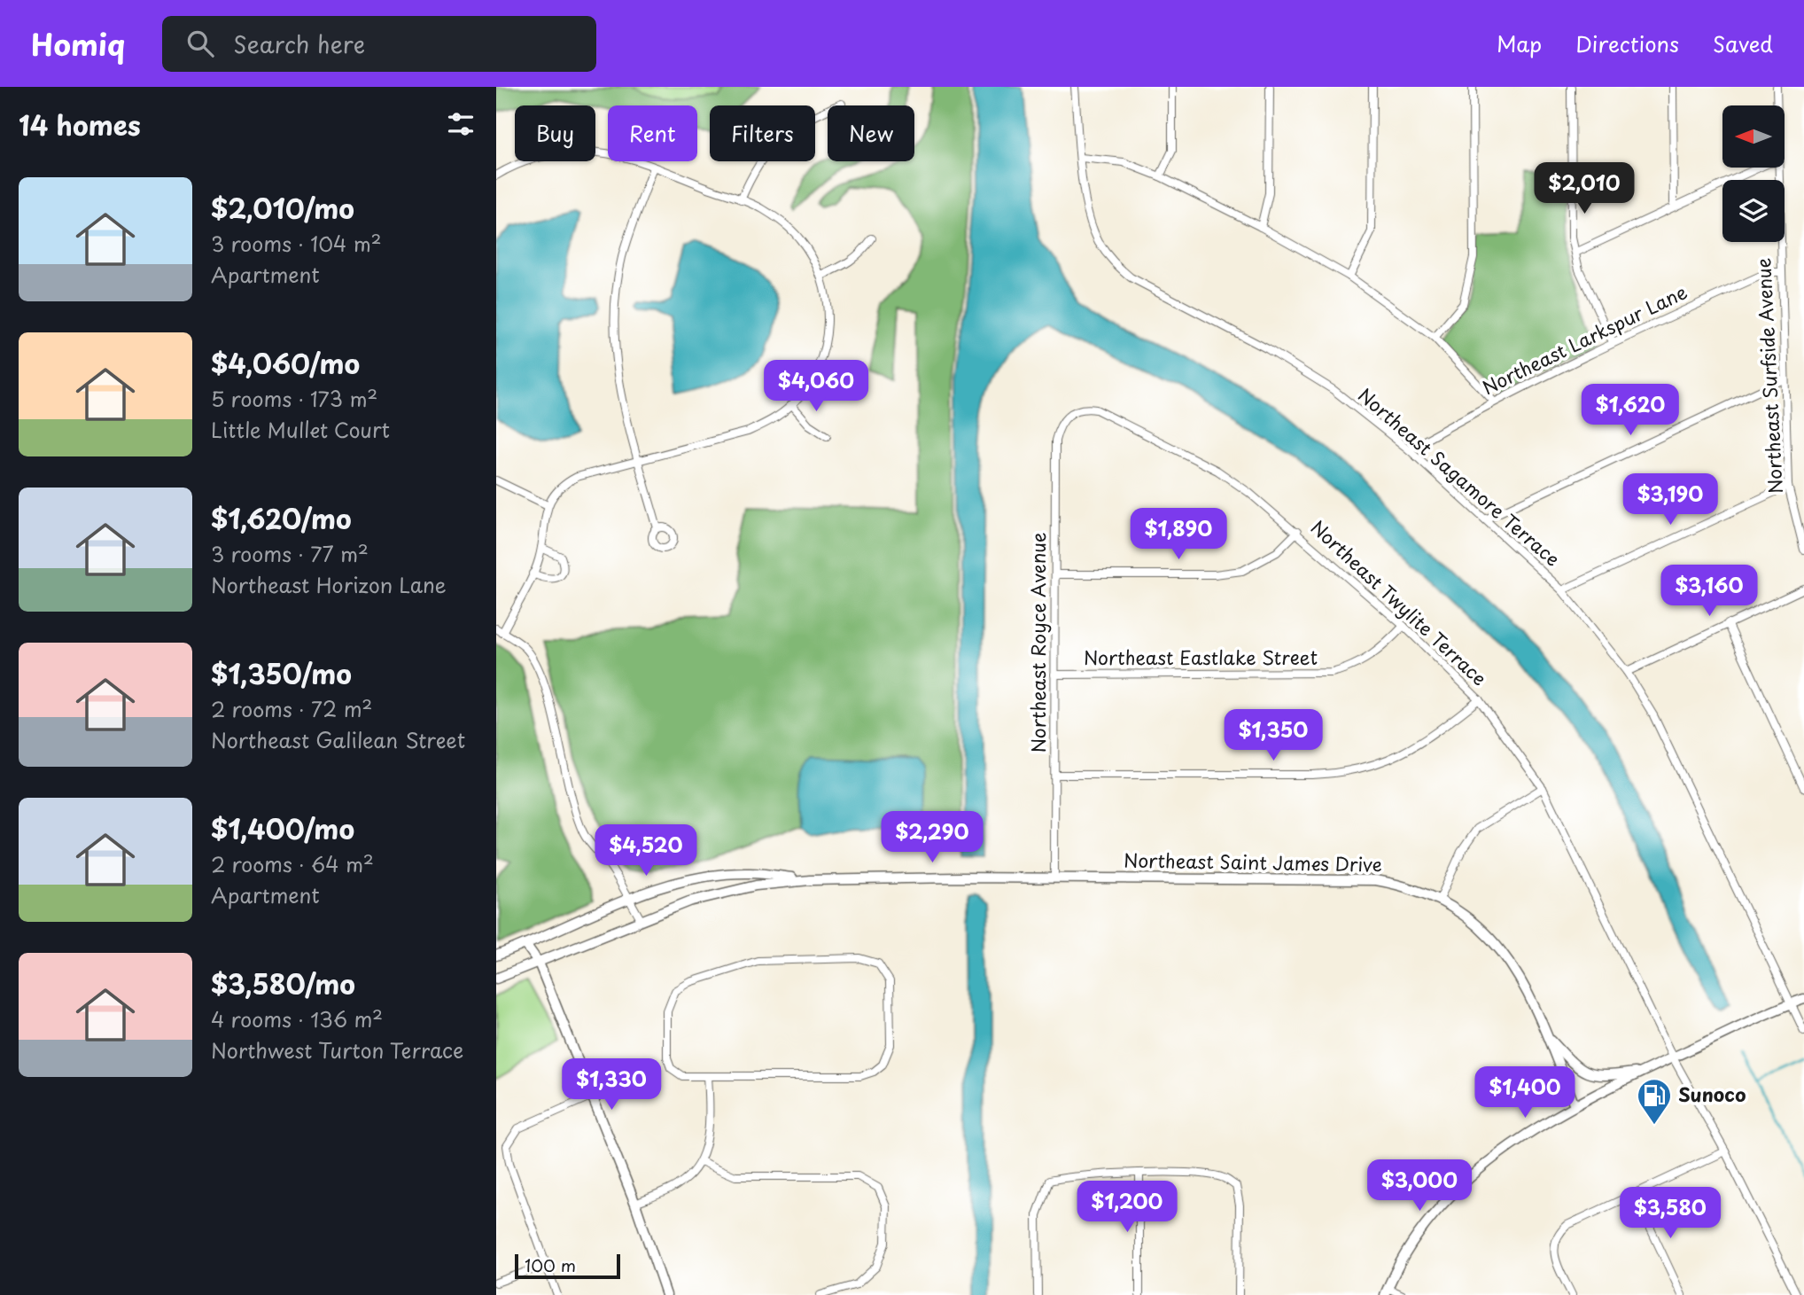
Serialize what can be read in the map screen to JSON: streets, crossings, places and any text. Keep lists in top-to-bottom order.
{
  "streets": {
    "main road": ["Northeast Saint James Drive"],
    "street": [
      "Northeast Larkspur Lane",
      "Northeast Surfside Avenue",
      "Northeast Sagamore Terrace",
      "Northeast Twylite Terrace",
      "Northeast Royce Avenue",
      "Northeast Eastlake Street"
    ]
  },
  "crossings": [
    ["Northeast Larkspur Lane", "Northeast Surfside Avenue"],
    ["Northeast Larkspur Lane", "Northeast Sagamore Terrace"],
    ["Northeast Twylite Terrace", "Northeast Royce Avenue"],
    ["Northeast Twylite Terrace", "Northeast Eastlake Street"],
    ["Northeast Royce Avenue", "Northeast Eastlake Street"],
    ["Northeast Royce Avenue", "Northeast Saint James Drive"]
  ],
  "places": {
    "fuel station": ["Sunoco"]
  },
  "scale_bar": "100 m",
  "north": "left",
  "page": {
    "header": "Homiq",
    "search": "Search here",
    "nav": ["Map", "Directions", "Saved"],
    "heading": "14 homes",
    "chip": [
      "Buy",
      "Rent",
      "Filters",
      "New"
    ],
    "list": [
      {
        "name": "$2,010/mo",
        "note": "3 rooms · 104 m² · Apartment"
      },
      {
        "name": "$4,060/mo",
        "note": "5 rooms · 173 m² · Little Mullet Court"
      },
      {
        "name": "$1,620/mo",
        "note": "3 rooms · 77 m² · Northeast Horizon Lane"
      },
      {
        "name": "$1,350/mo",
        "note": "2 rooms · 72 m² · Northeast Galilean Street"
      },
      {
        "name": "$1,400/mo",
        "note": "2 rooms · 64 m² · Apartment"
      },
      {
        "name": "$3,580/mo",
        "note": "4 rooms · 136 m² · Northwest Turton Terrace"
      }
    ],
    "price": [
      "$2,010",
      "$4,060",
      "$1,620",
      "$3,190",
      "$1,890",
      "$3,160",
      "$1,350",
      "$2,290",
      "$4,520",
      "$1,330",
      "$1,400",
      "$3,000",
      "$1,200",
      "$3,580"
    ],
    "scale": "100 m"
  }
}
